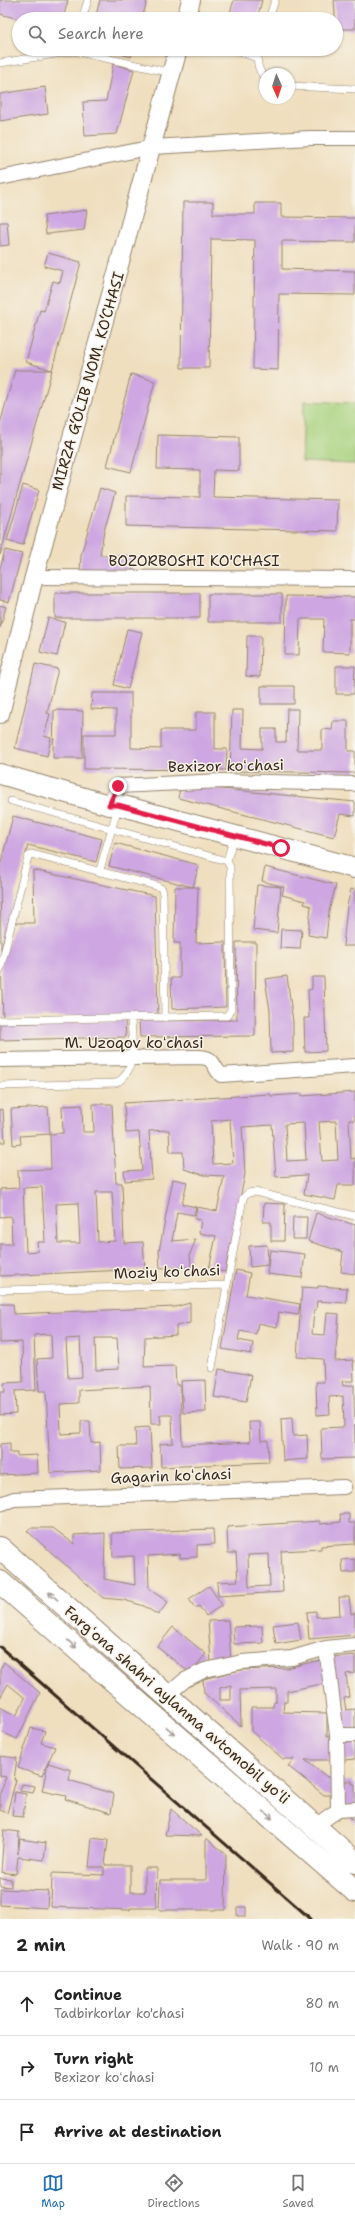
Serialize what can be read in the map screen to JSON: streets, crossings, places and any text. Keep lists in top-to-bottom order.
{
  "streets": {
    "highway": ["Fargʻona shahri aylanma avtomobil yoʻli"],
    "street": [
      "MIRZA G‘OLIB NOM. KO‘CHASI",
      "BOZORBOSHI KO'CHASI",
      "Bexizor koʻchasi",
      "M. Uzoqov koʻchasi",
      "Gagarin koʻchasi"
    ],
    "lane": ["Moziy koʻchasi"]
  },
  "crossings": [
    ["MIRZA G‘OLIB NOM. KO‘CHASI", "BOZORBOSHI KO'CHASI"]
  ],
  "north": "bottom",
  "page": {
    "search": "Search here",
    "heading": ["2 min", "Walk · 90 m"],
    "list": [
      ["Continue", "Tadbirkorlar ko'chasi", "80 m"],
      ["Turn right", "Bexizor koʻchasi", "10 m"],
      "Arrive at destination"
    ],
    "nav": ["Map", "Directions", "Saved"]
  }
}
